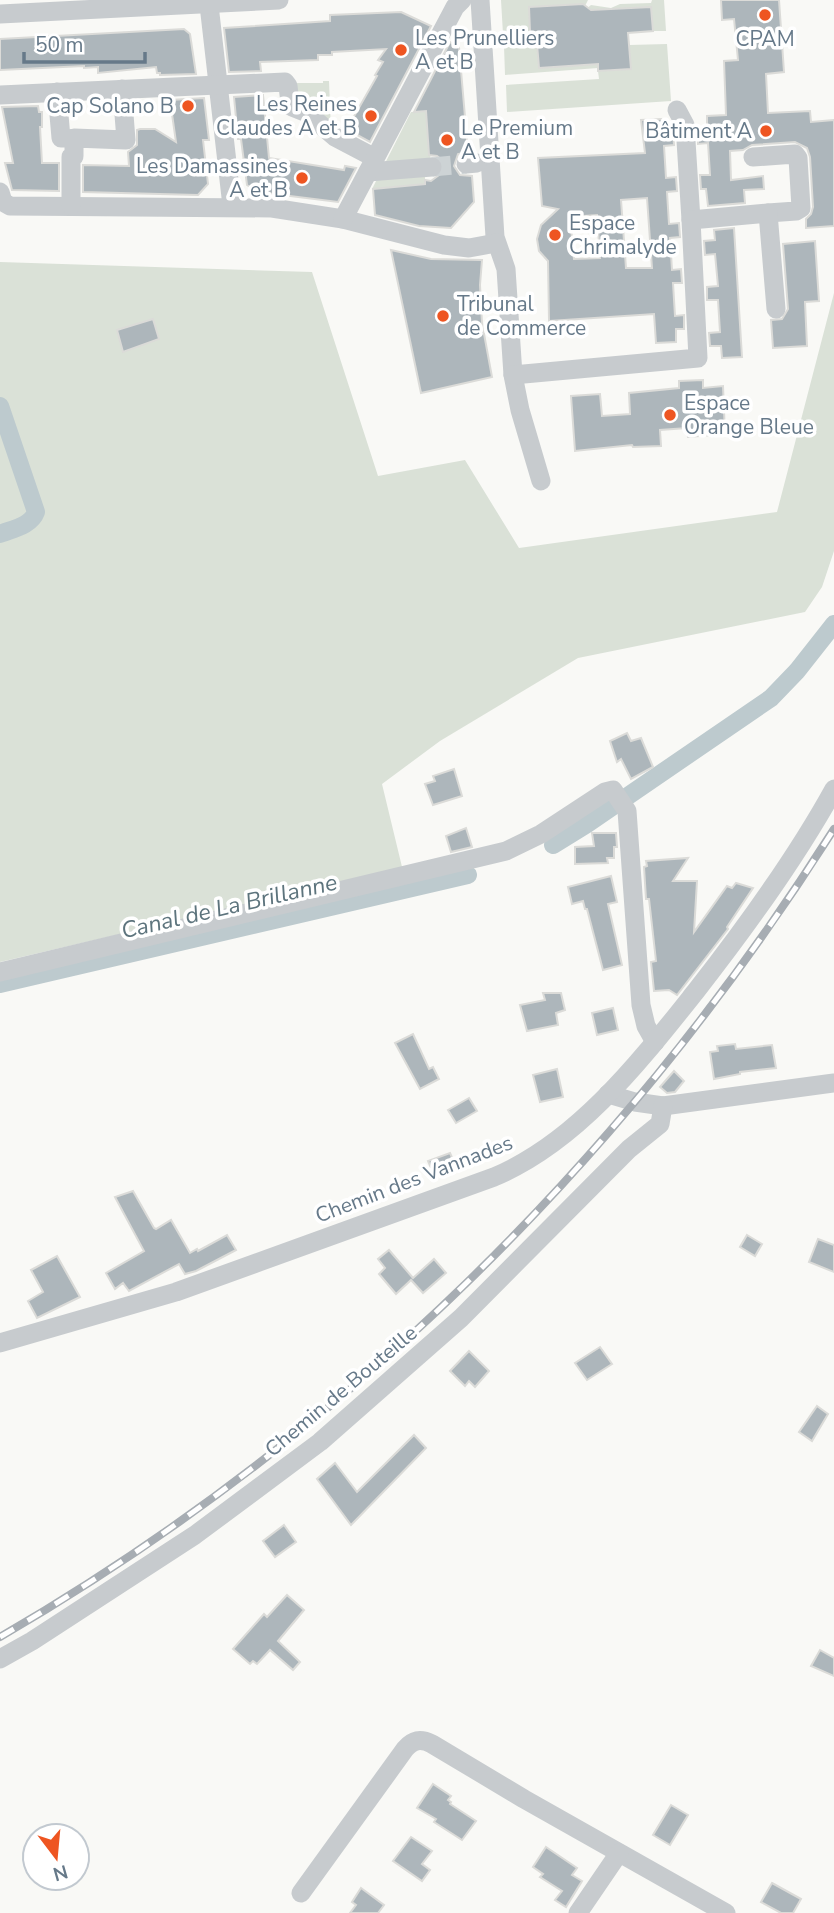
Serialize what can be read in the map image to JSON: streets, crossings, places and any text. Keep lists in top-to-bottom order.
{
  "streets": {
    "street": ["Chemin des Vannades", "Chemin de Bouteille"]
  },
  "water": ["Canal de La Brillanne"],
  "places": [
    "CPAM",
    "Les Prunelliers A et B",
    "Cap Solano B",
    "Les Reines Claudes A et B",
    "Bâtiment A",
    "Le Premium A et B",
    "Les Damassines A et B",
    "Espace Chrimalyde",
    "Tribunal de Commerce",
    "Espace Orange Bleue"
  ],
  "scale_bar": "50 m",
  "north": "bottom"
}
